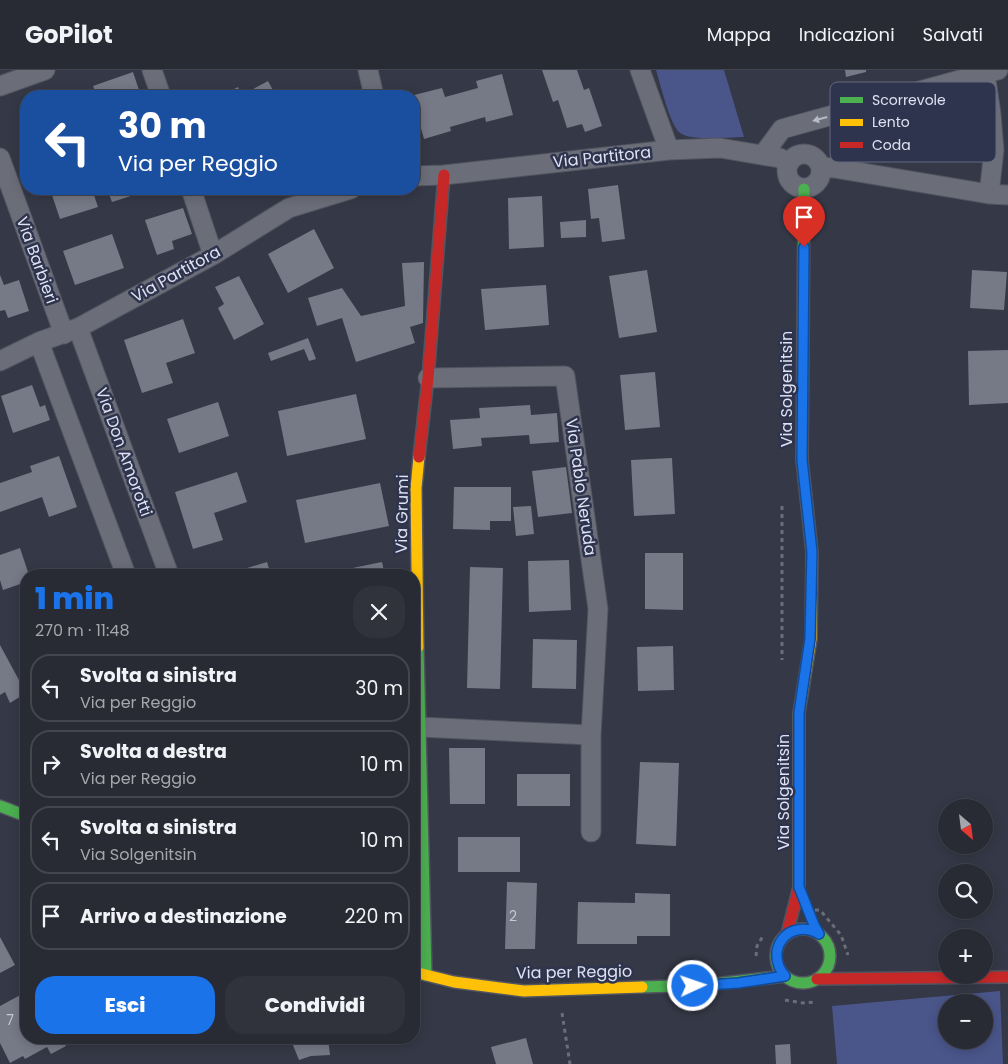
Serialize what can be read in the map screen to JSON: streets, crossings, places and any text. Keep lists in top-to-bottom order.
{
  "streets": {
    "street": [
      "Via Partitora",
      "Via Barbieri",
      "Via Solgenitsin",
      "Via Don Amorotti",
      "Via Pablo Neruda",
      "Via Grumi",
      "Via per Reggio"
    ]
  },
  "crossings": [
    ["Via Partitora", "Via Barbieri"],
    ["Via Partitora", "Via Solgenitsin"],
    ["Via Partitora", "Via Don Amorotti"],
    ["Via Partitora", "Via Grumi"],
    ["Via Barbieri", "Via Don Amorotti"],
    ["Via Solgenitsin", "Via per Reggio"],
    ["Via Pablo Neruda", "Via Grumi"],
    ["Via Grumi", "Via per Reggio"]
  ],
  "house_numbers": ["2", "7"],
  "legend": ["Scorrevole", "Lento", "Coda"],
  "north": "bottom right",
  "page": {
    "header": "GoPilot",
    "nav": ["Mappa", "Indicazioni", "Salvati"],
    "turn": ["30 m", "Via per Reggio"],
    "heading": ["1 min", "270 m · 11:48"],
    "list": [
      {
        "name": "Svolta a sinistra",
        "note": "Via per Reggio",
        "value": "30 m"
      },
      {
        "name": "Svolta a destra",
        "note": "Via per Reggio",
        "value": "10 m"
      },
      {
        "name": "Svolta a sinistra",
        "note": "Via Solgenitsin",
        "value": "10 m"
      },
      {
        "name": "Arrivo a destinazione",
        "value": "220 m"
      }
    ],
    "map_buttons": ["+", "−"],
    "buttons": ["Esci", "Condividi"]
  }
}
